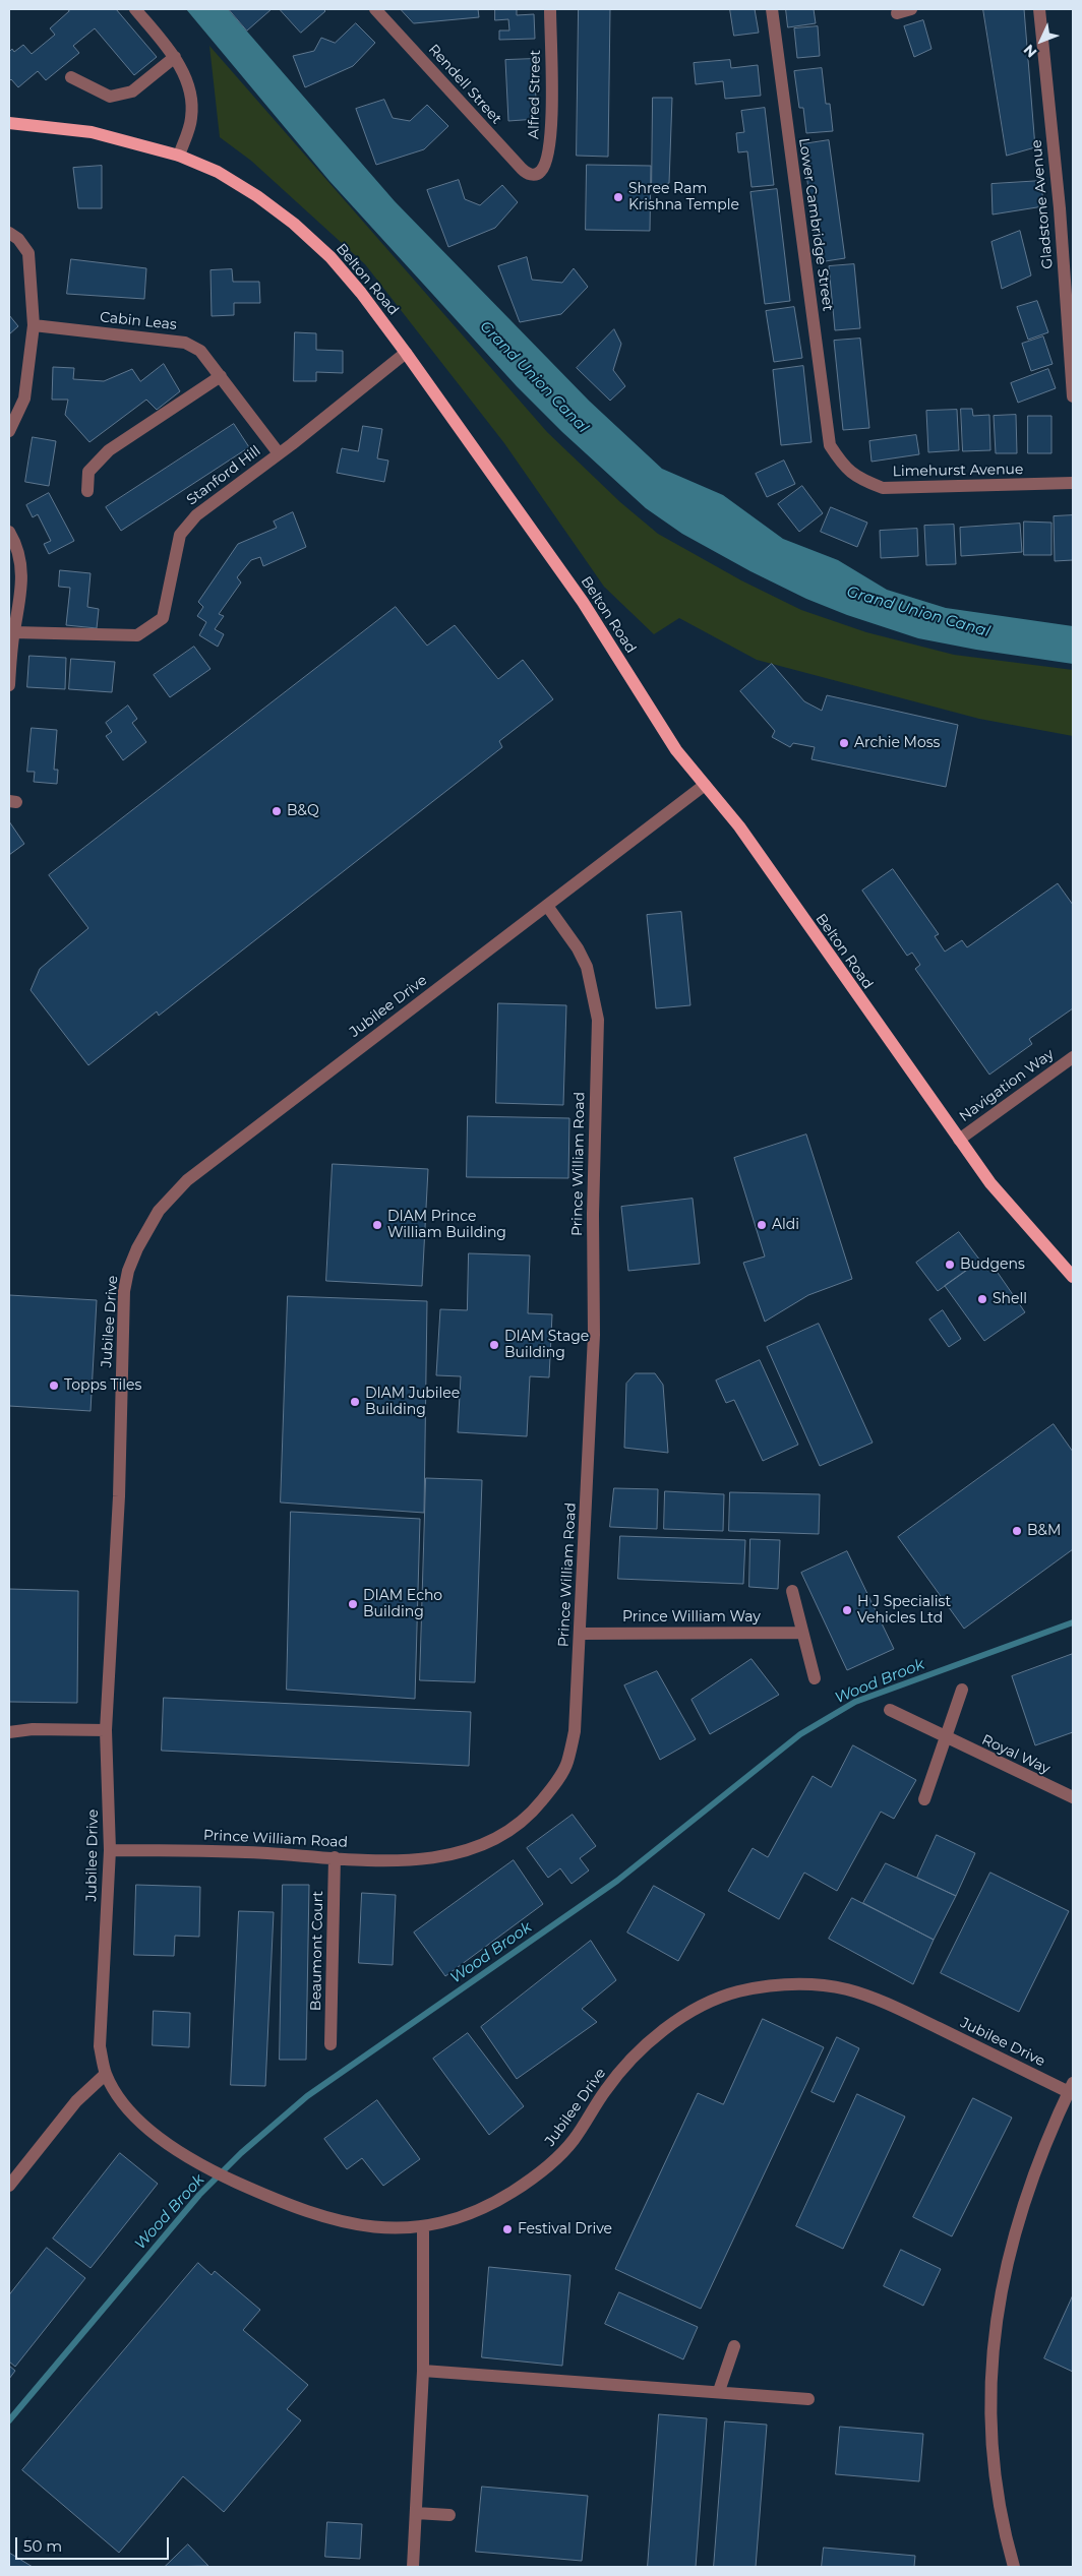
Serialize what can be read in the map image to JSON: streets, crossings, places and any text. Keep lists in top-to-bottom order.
{
  "streets": {
    "main road": ["Belton Road"],
    "street": [
      "Rendell Street",
      "Alfred Street",
      "Gladstone Avenue",
      "Lower Cambridge Street",
      "Cabin Leas",
      "Limehurst Avenue",
      "Stanford Hill",
      "Jubilee Drive",
      "Navigation Way",
      "Prince William Road",
      "Prince William Way",
      "Royal Way",
      "Beaumont Court"
    ]
  },
  "crossings": [
    ["Rendell Street", "Alfred Street"],
    ["Lower Cambridge Street", "Limehurst Avenue"],
    ["Belton Road", "Stanford Hill"],
    ["Belton Road", "Jubilee Drive"],
    ["Belton Road", "Navigation Way"],
    ["Cabin Leas", "Stanford Hill"],
    ["Jubilee Drive", "Prince William Road"],
    ["Prince William Road", "Prince William Way"],
    ["Prince William Road", "Beaumont Court"]
  ],
  "water": ["Grand Union Canal", "Wood Brook"],
  "places": [
    "Shree Ram Krishna Temple",
    "Archie Moss",
    "B&Q",
    "DIAM Prince William Building",
    "Aldi",
    "Budgens",
    "Shell",
    "DIAM Stage Building",
    "Topps Tiles",
    "DIAM Jubilee Building",
    "B&M",
    "DIAM Echo Building",
    "H J Specialist Vehicles Ltd",
    "Festival Drive"
  ],
  "scale_bar": "50 m",
  "north": "bottom left"
}
